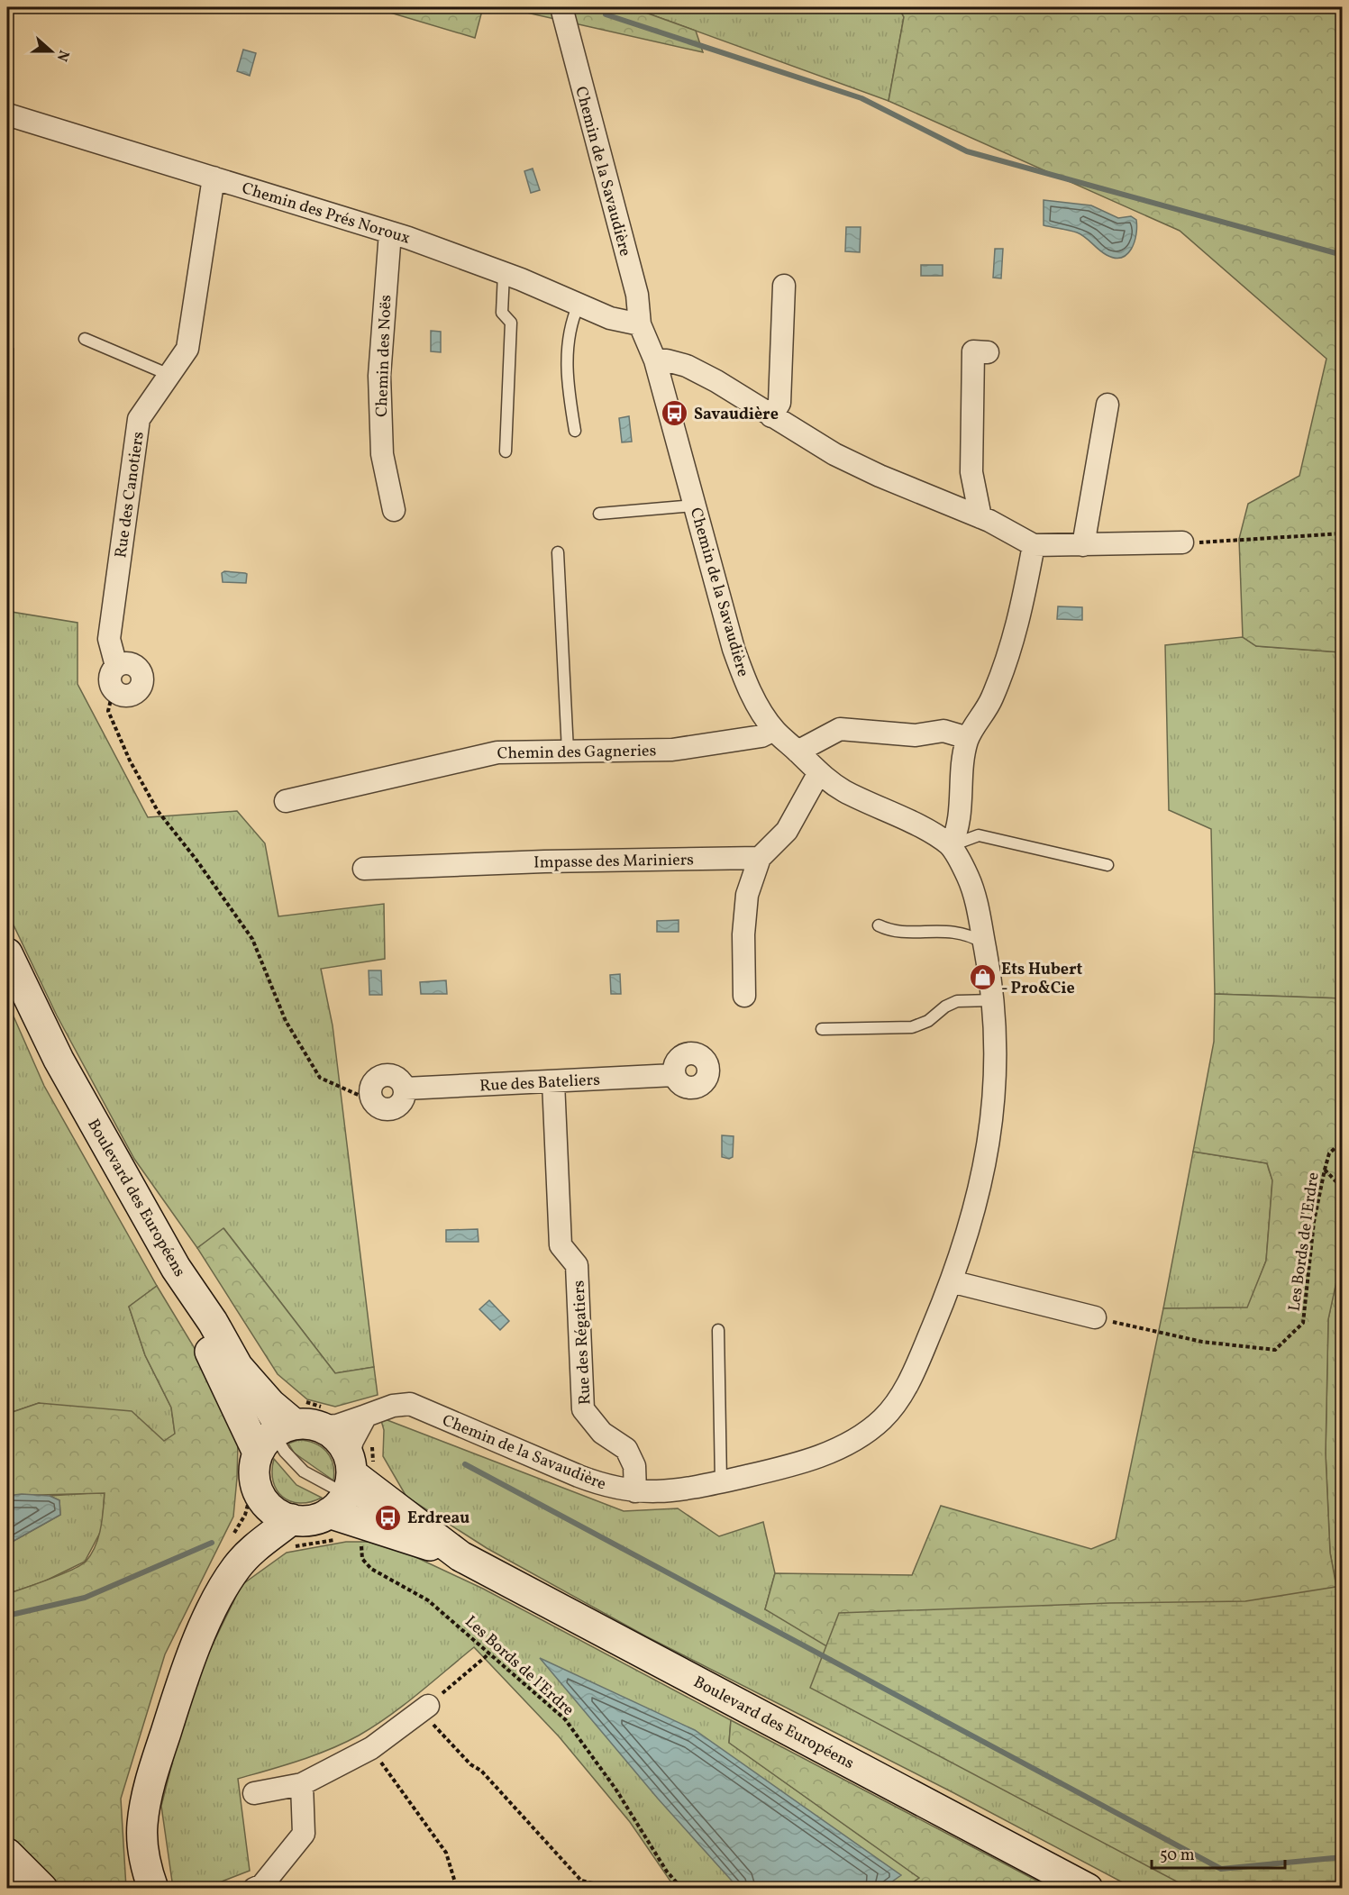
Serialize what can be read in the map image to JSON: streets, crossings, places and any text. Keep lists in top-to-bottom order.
{
  "streets": {
    "main road": ["Boulevard des Européens"],
    "street": [
      "Chemin de la Savaudière",
      "Chemin des Prés Noroux",
      "Chemin des Noës",
      "Rue des Canotiers",
      "Chemin des Gagneries",
      "Impasse des Mariniers",
      "Rue des Bateliers",
      "Rue des Régatiers"
    ],
    "path": ["Les Bords de l'Erdre"]
  },
  "crossings": [
    ["Chemin de la Savaudière", "Chemin des Prés Noroux"],
    ["Chemin de la Savaudière", "Chemin des Gagneries"],
    ["Chemin de la Savaudière", "Rue des Régatiers"],
    ["Chemin des Prés Noroux", "Chemin des Noës"],
    ["Chemin des Prés Noroux", "Rue des Canotiers"],
    ["Rue des Bateliers", "Rue des Régatiers"]
  ],
  "places": {
    "bus stop": ["Savaudière", "Erdreau"],
    "shop": ["Ets Hubert - Pro&Cie"]
  },
  "scale_bar": "50 m",
  "north": "right"
}
